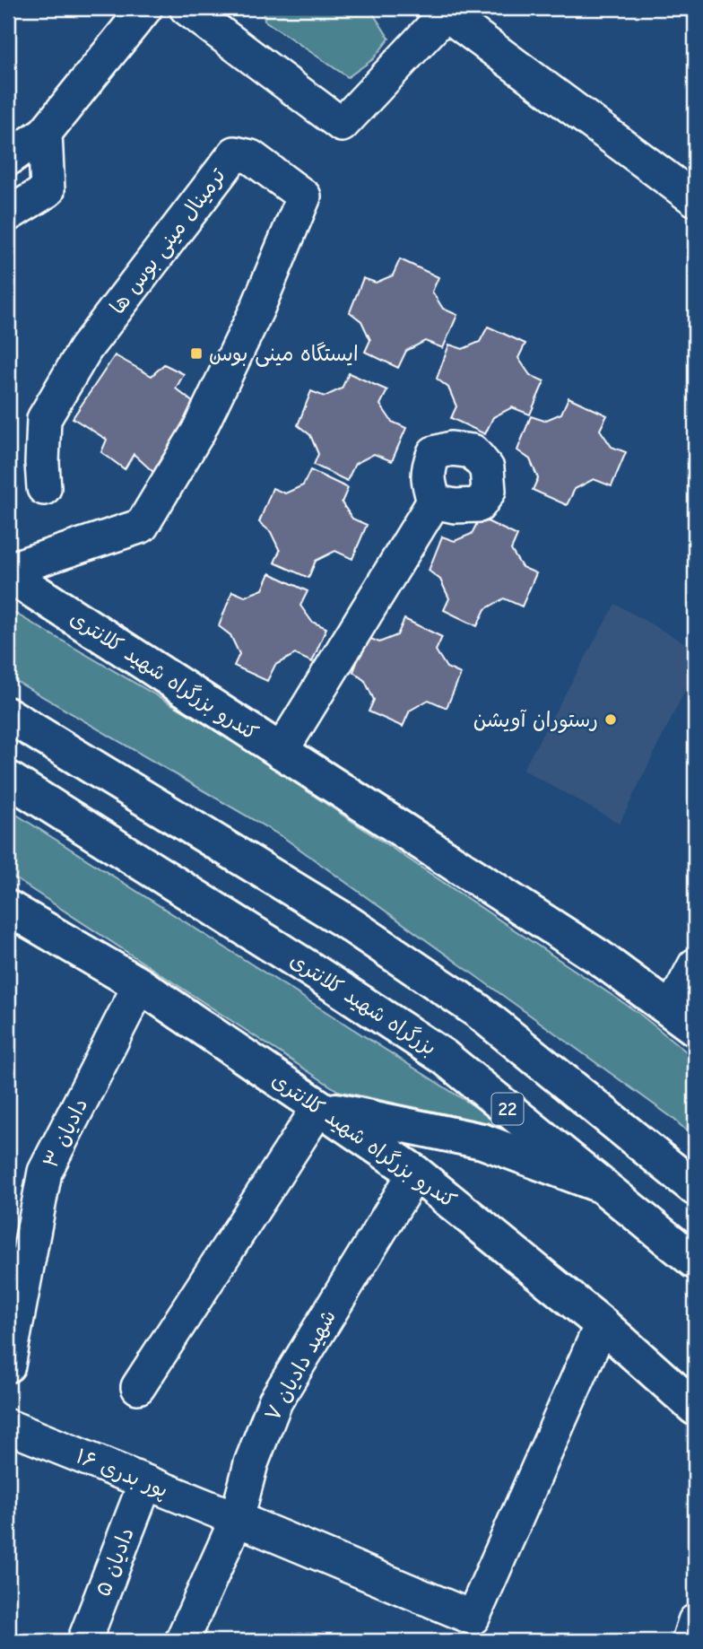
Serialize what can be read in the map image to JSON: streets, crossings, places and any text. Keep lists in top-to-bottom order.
{
  "streets": {
    "main road": ["کندرو بزرگراه شهید کلانتری", "بزرگراه شهید کلانتری", "22"],
    "street": [
      "ترمینال مینی بوس ها",
      "دادیان ۳",
      "شهید دادیان ۷",
      "پور بدری ۱۶",
      "دادیان ۵"
    ]
  },
  "crossings": [
    ["کندرو بزرگراه شهید کلانتری", "دادیان ۳"],
    ["کندرو بزرگراه شهید کلانتری", "شهید دادیان ۷"],
    ["کندرو بزرگراه شهید کلانتری", "پور بدری ۱۶"],
    ["شهید دادیان ۷", "پور بدری ۱۶"],
    ["پور بدری ۱۶", "دادیان ۵"]
  ],
  "places": {
    "transit": ["ایستگاه مینی بوس"],
    "other": ["رستوران آویشن"]
  }
}
